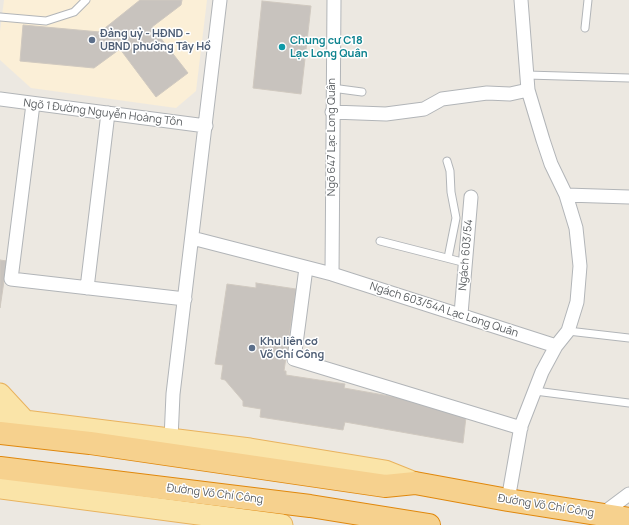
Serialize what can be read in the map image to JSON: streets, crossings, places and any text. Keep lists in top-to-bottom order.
{
  "streets": {
    "highway": ["Đường Võ Chí Công"],
    "street": [
      "Ngõ 1 Đường Nguyễn Hoàng Tôn",
      "Ngõ 647 Lạc Long Quân",
      "Ngách 603/54",
      "Ngách 603/54A Lạc Long Quân"
    ]
  },
  "crossings": [
    ["Ngõ 647 Lạc Long Quân", "Ngách 603/54A Lạc Long Quân"],
    ["Ngách 603/54", "Ngách 603/54A Lạc Long Quân"]
  ],
  "places": ["Đảng uỷ - HĐND - UBND phường Tây Hồ", "Chung cư C18 Lạc Long Quân", "Khu liên cơ Võ Chí Công"]
}
